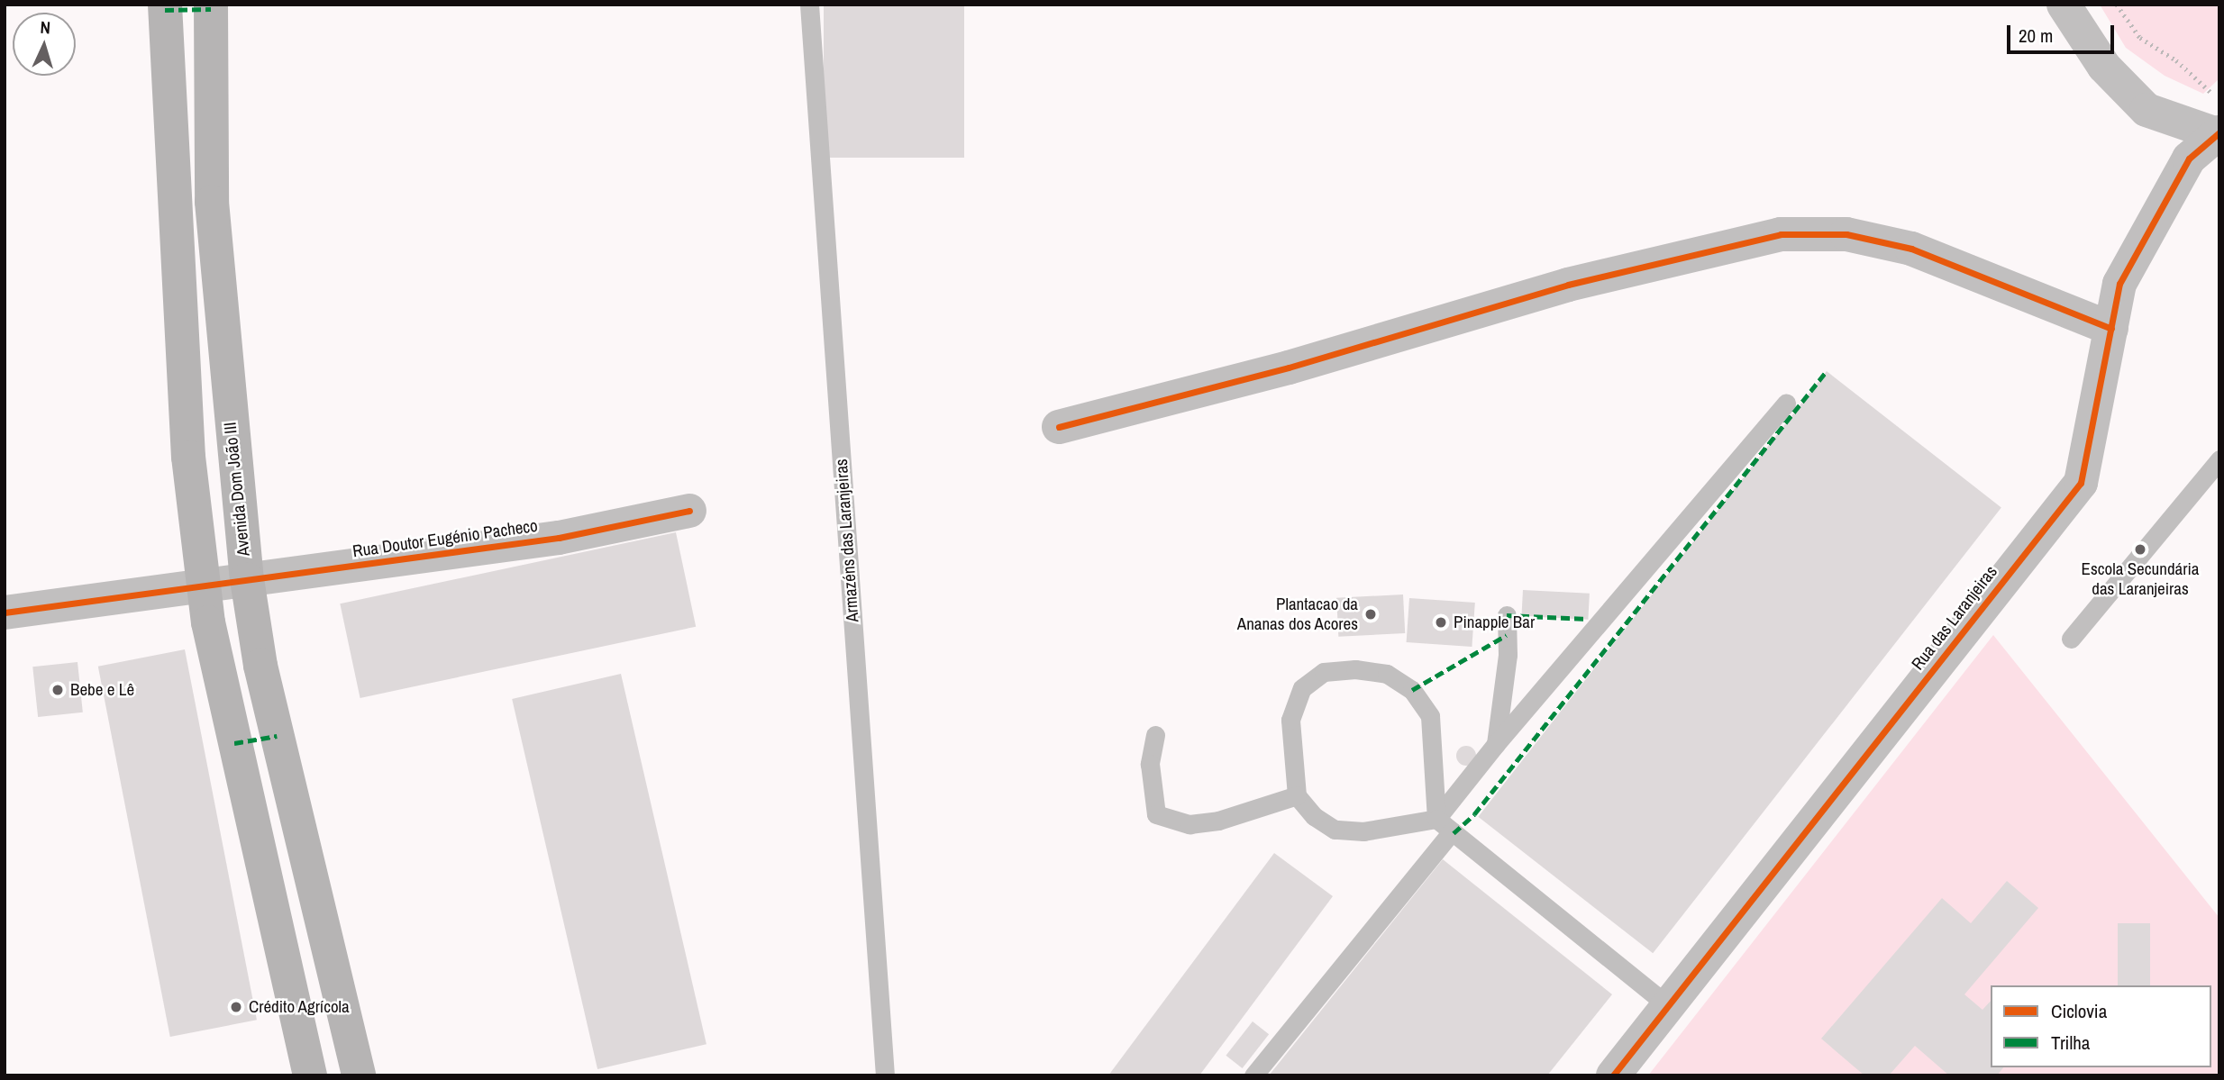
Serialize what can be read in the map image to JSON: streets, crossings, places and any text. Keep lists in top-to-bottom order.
{
  "streets": {
    "main road": ["Avenida Dom João III"],
    "street": ["Rua Doutor Eugénio Pacheco", "Rua das Laranjeiras"],
    "lane": ["Armazéns das Laranjeiras"]
  },
  "crossings": [
    ["Avenida Dom João III", "Rua Doutor Eugénio Pacheco"]
  ],
  "places": [
    "Escola Secundária das Laranjeiras",
    "Plantacao da Ananas dos Acores",
    "Pinapple Bar",
    "Bebe e Lê",
    "Crédito Agrícola"
  ],
  "legend": ["Ciclovia", "Trilha"],
  "scale_bar": "20 m",
  "north": "top"
}
